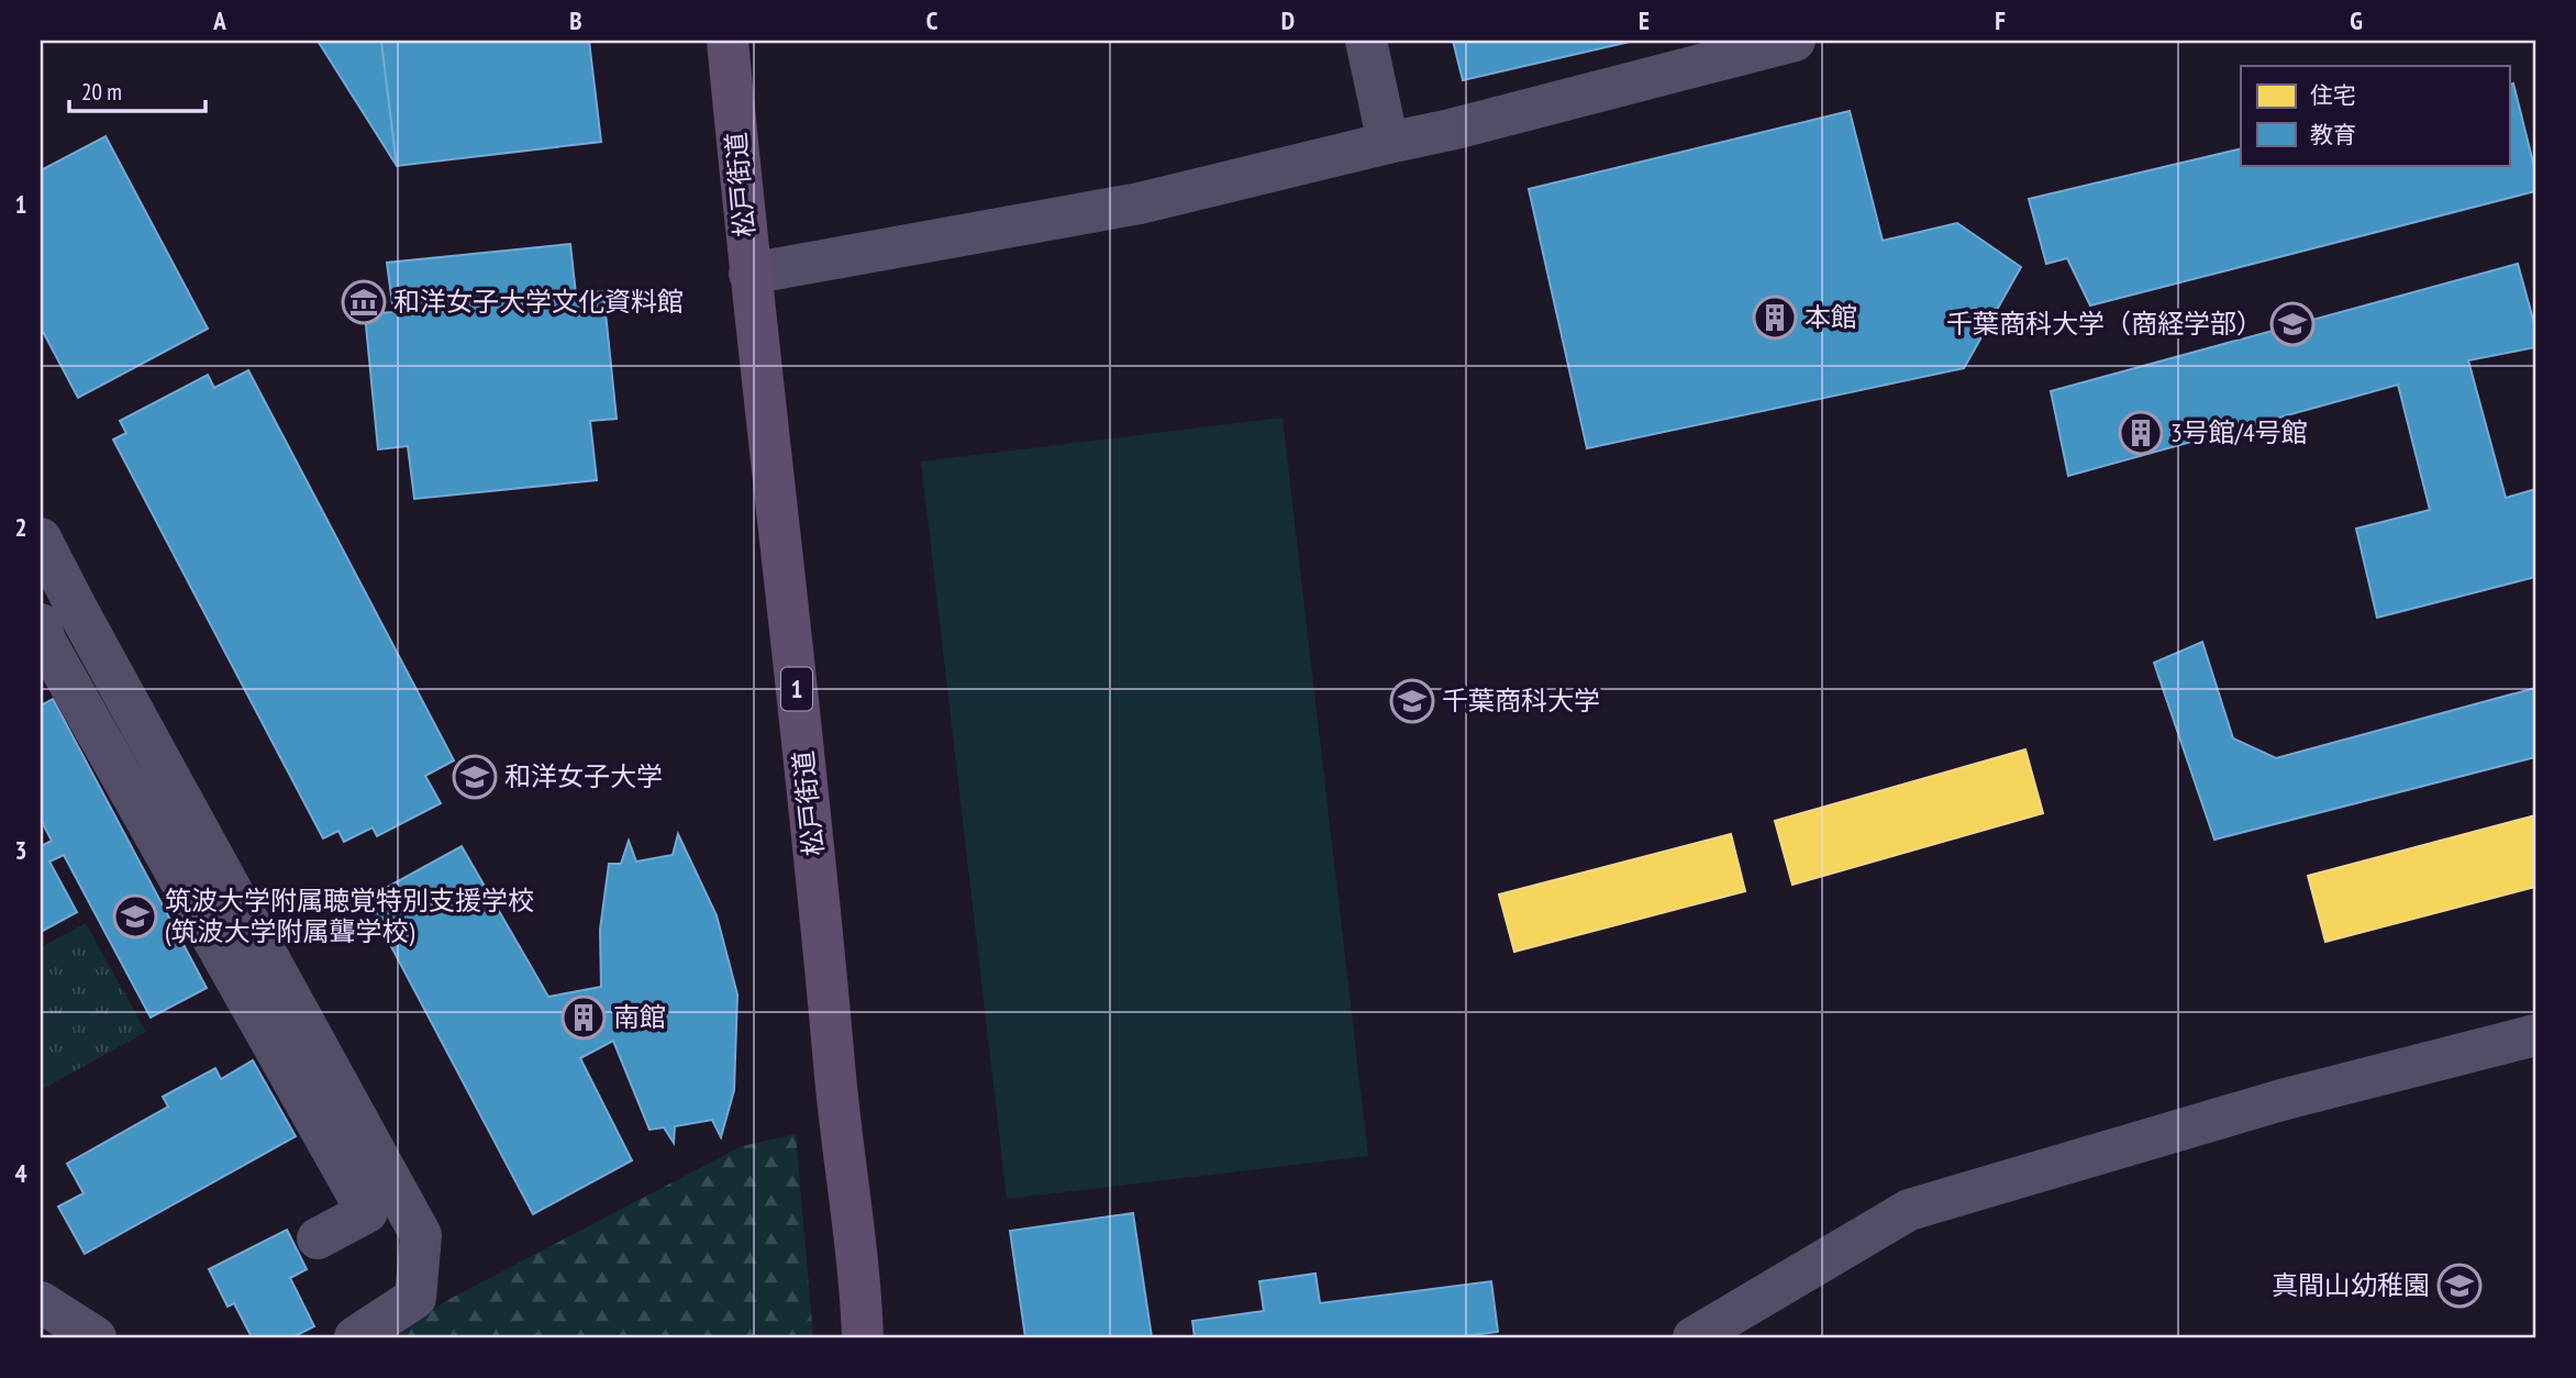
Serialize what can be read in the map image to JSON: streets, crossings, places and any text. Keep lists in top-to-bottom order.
{
  "streets": {
    "main road": ["松戸街道", "1"]
  },
  "places": {
    "museum": ["和洋女子大学文化資料館"],
    "building": ["本館", "3号館/4号館", "南館"],
    "school or university": [
      "千葉商科大学（商経学部）",
      "千葉商科大学",
      "和洋女子大学",
      "筑波大学附属聴覚特別支援学校 (筑波大学附属聾学校)",
      "真間山幼稚園"
    ]
  },
  "legend": ["住宅", "教育"],
  "scale_bar": "20 m",
  "grid": {
    "columns": [
      "A",
      "B",
      "C",
      "D",
      "E",
      "F",
      "G"
    ],
    "rows": [
      "1",
      "2",
      "3",
      "4"
    ]
  }
}
